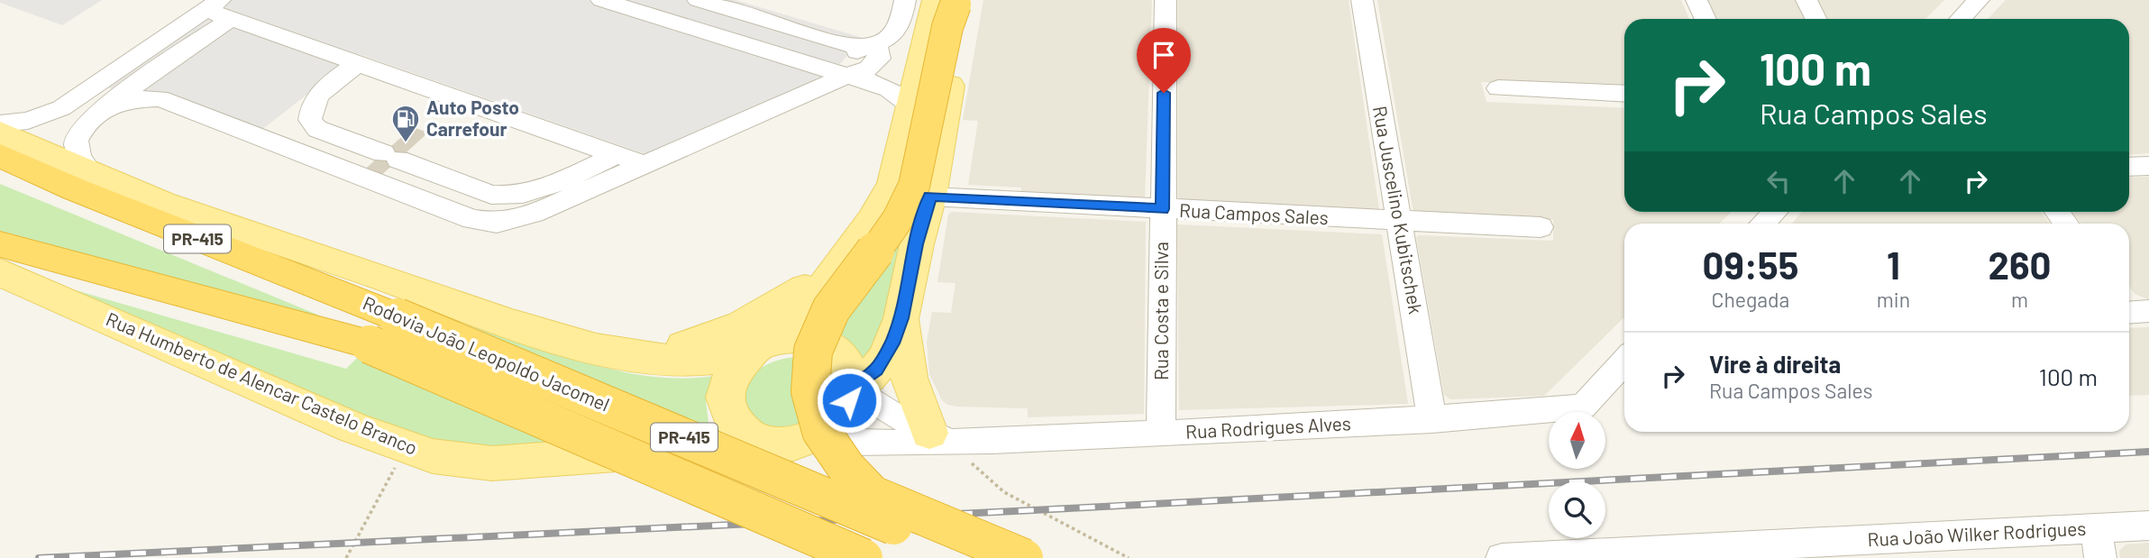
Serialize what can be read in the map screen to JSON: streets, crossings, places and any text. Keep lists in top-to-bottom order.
{
  "streets": {
    "highway": ["PR-415", "Rodovia João Leopoldo Jacomel"],
    "main road": ["Rua Humberto de Alencar Castelo Branco"],
    "street": [
      "Rua Juscelino Kubitschek",
      "Rua Campos Sales",
      "Rua Costa e Silva",
      "Rua Rodrigues Alves",
      "Rua João Wilker Rodrigues"
    ]
  },
  "crossings": [
    ["Rua Juscelino Kubitschek", "Rua Campos Sales"],
    ["Rua Juscelino Kubitschek", "Rua Rodrigues Alves"],
    ["Rua Campos Sales", "Rua Costa e Silva"],
    ["Rua Costa e Silva", "Rua Rodrigues Alves"],
    ["Rua Humberto de Alencar Castelo Branco", "Rua Rodrigues Alves"]
  ],
  "places": {
    "fuel station": ["Auto Posto Carrefour"]
  },
  "north": "top",
  "page": {
    "turn": ["100 m", "Rua Campos Sales"],
    "eta": [
      "09:55",
      "Chegada",
      "1",
      "min",
      "260",
      "m"
    ],
    "list": [
      {
        "name": "Vire à direita",
        "note": "Rua Campos Sales",
        "value": "100 m"
      }
    ]
  }
}
